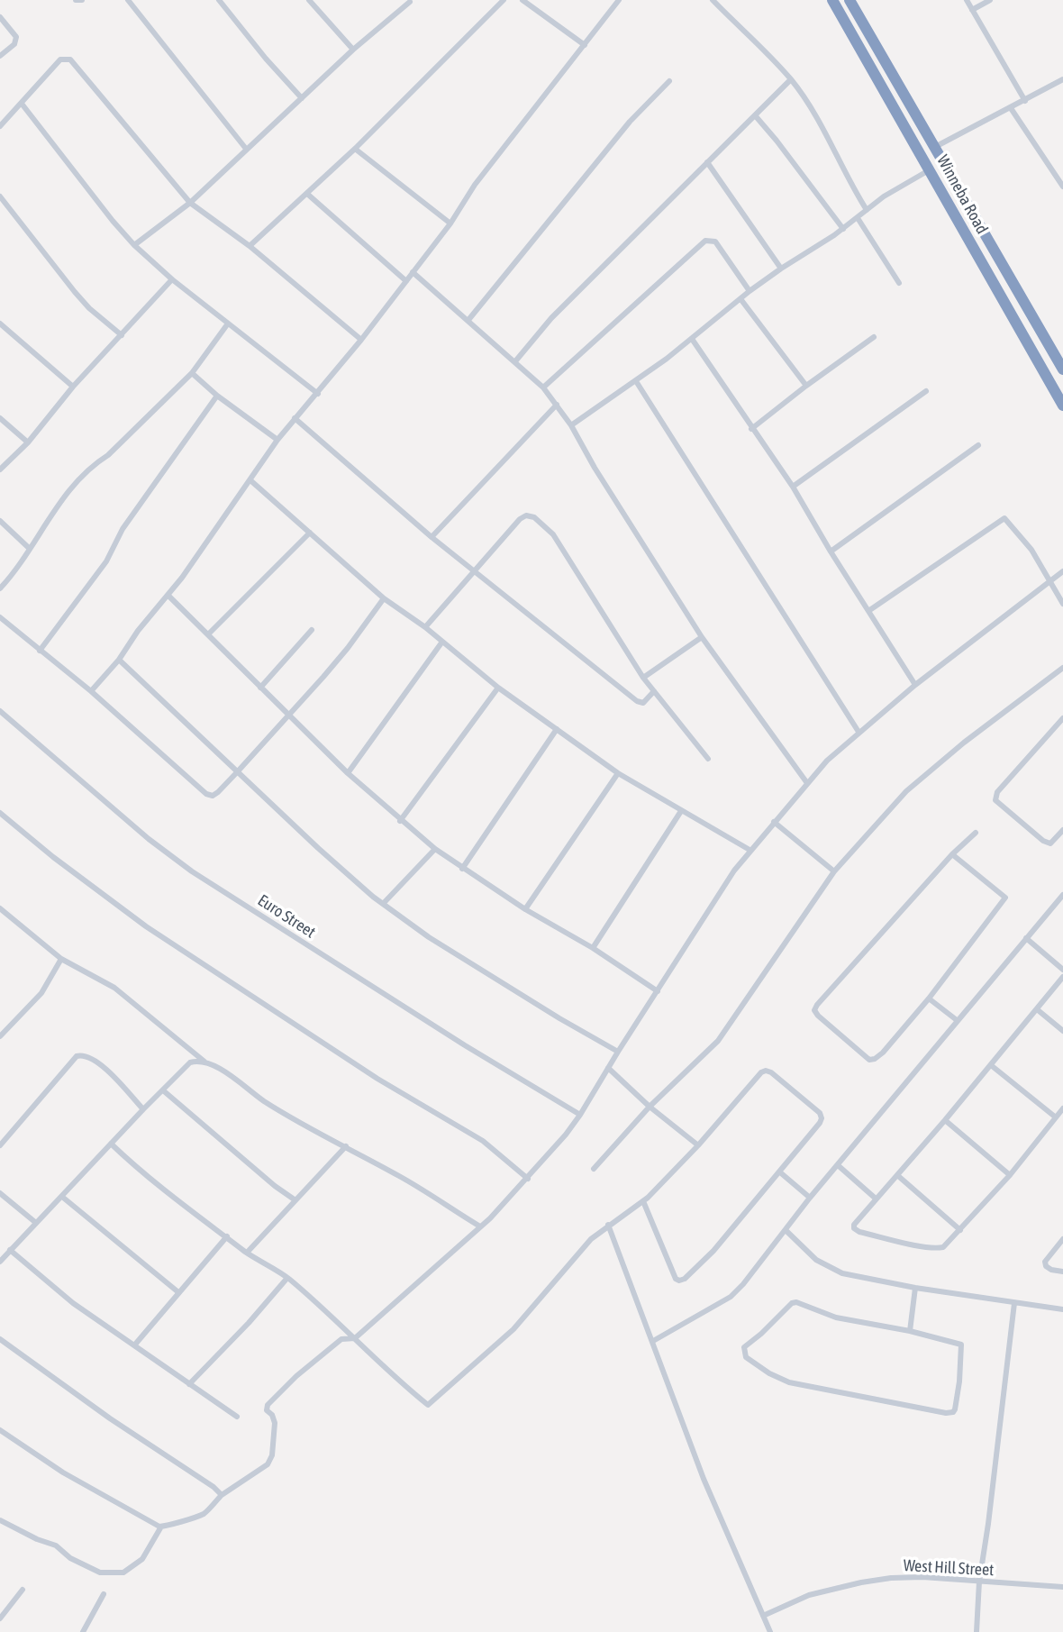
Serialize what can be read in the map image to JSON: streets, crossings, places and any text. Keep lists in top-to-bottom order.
{
  "streets": {
    "highway": ["Winneba Road"],
    "street": ["Euro Street", "West Hill Street"]
  }
}
